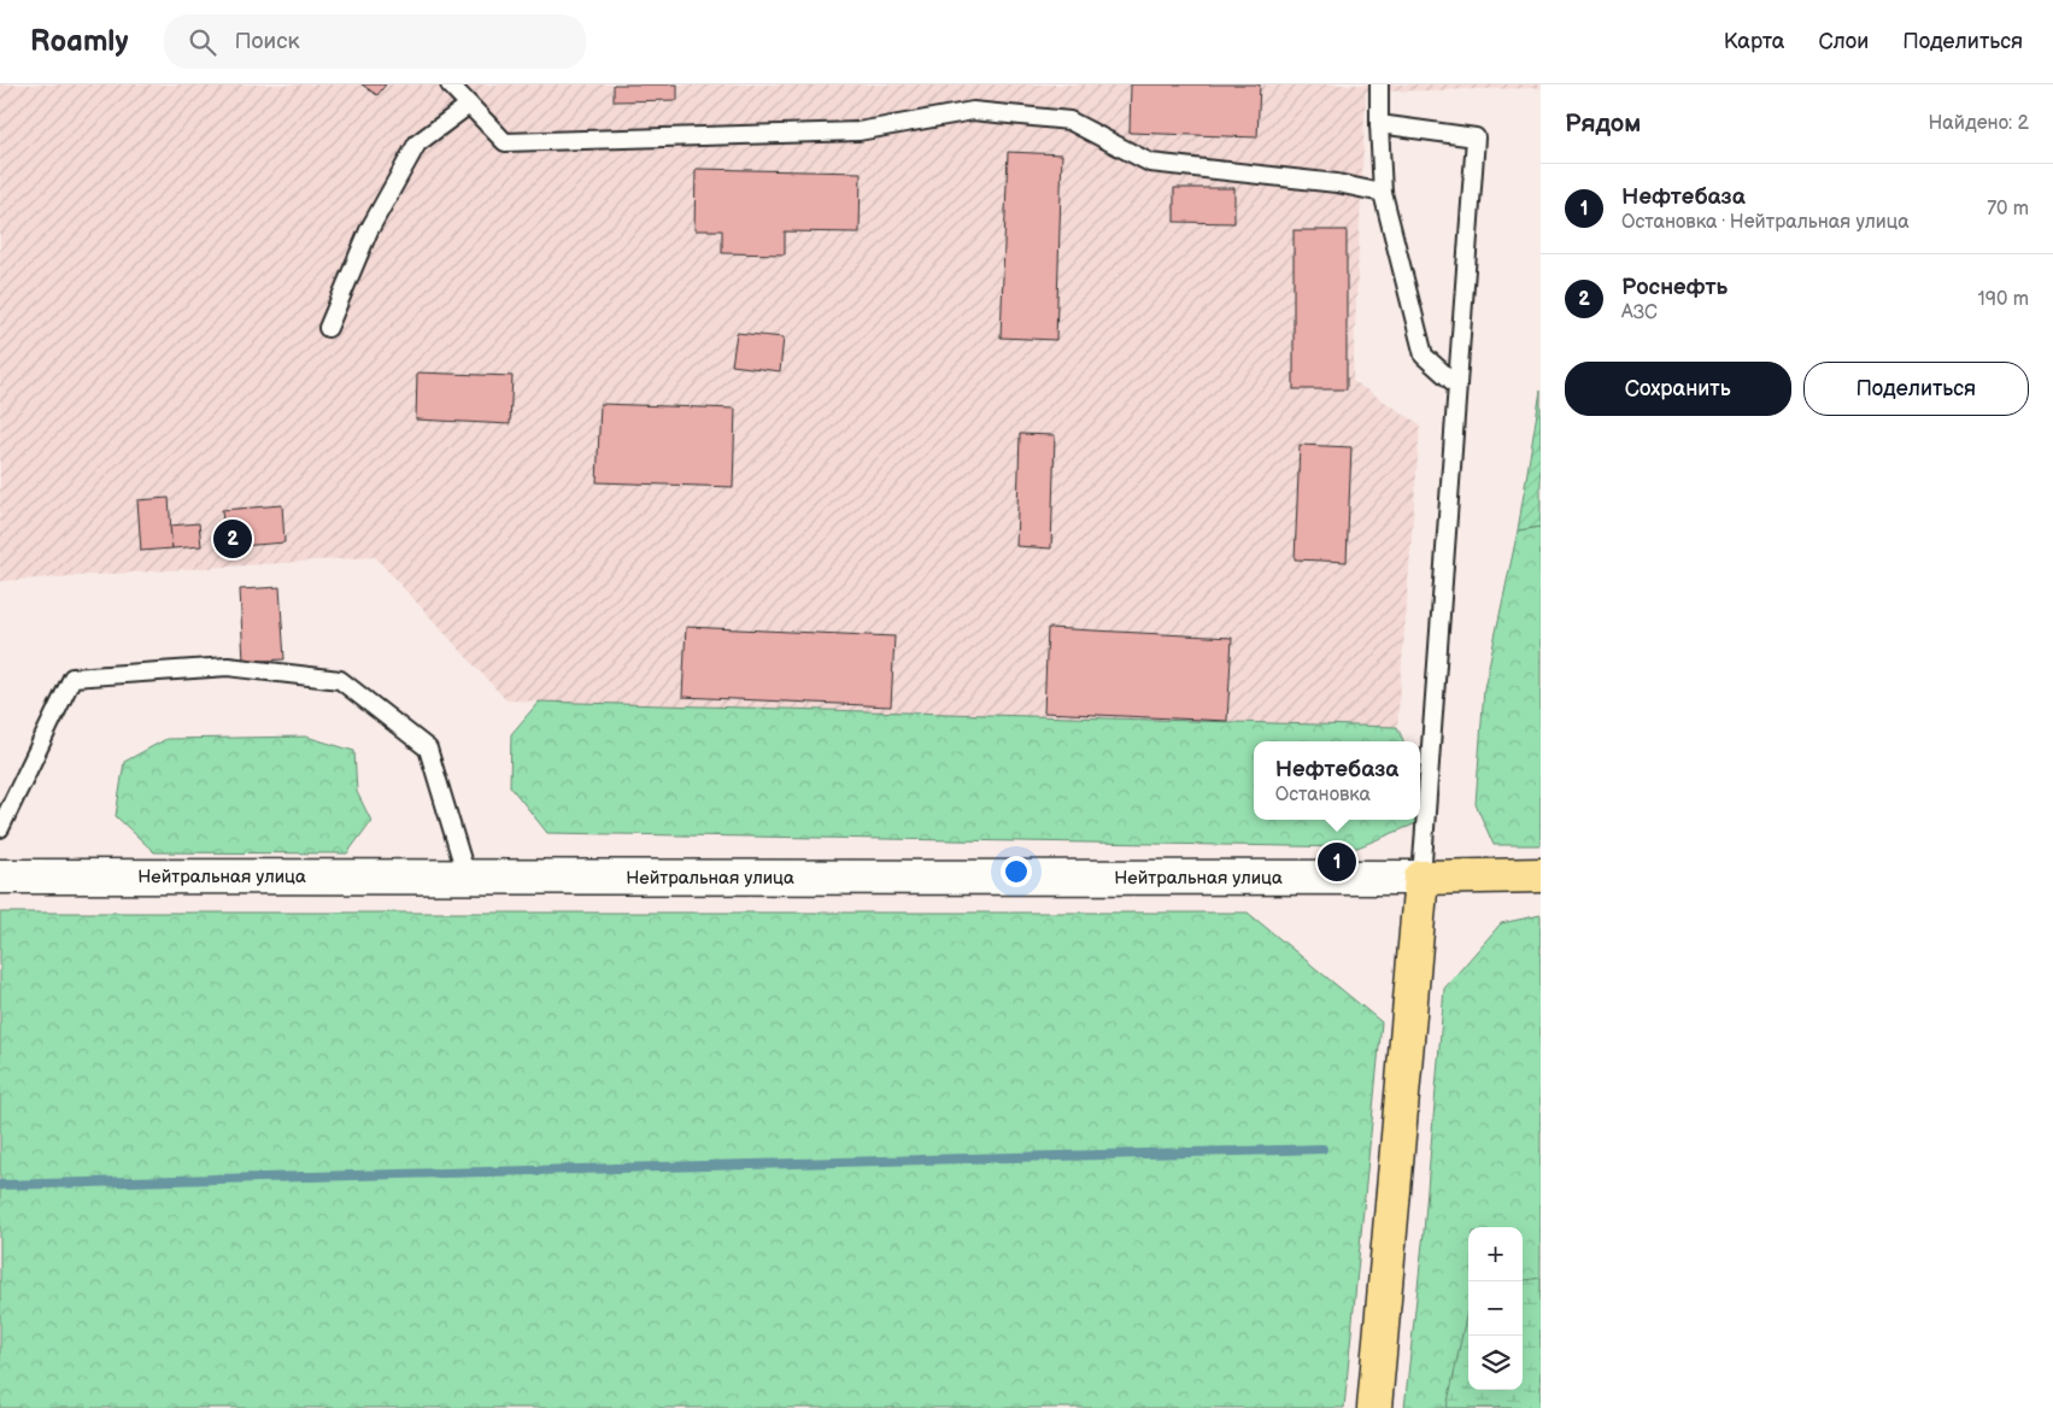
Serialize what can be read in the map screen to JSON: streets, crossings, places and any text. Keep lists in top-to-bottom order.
{
  "streets": {
    "main road": ["Нейтральная улица"]
  },
  "page": {
    "header": "Roamly",
    "search": "Поиск",
    "nav": ["Карта", "Слои", "Поделиться"],
    "heading": ["Рядом", "Найдено: 2"],
    "list": [
      {
        "mark": "1",
        "name": "Нефтебаза",
        "note": "Остановка · Нейтральная улица",
        "value": "70 m"
      },
      {
        "mark": "2",
        "name": "Роснефть",
        "note": "АЗС",
        "value": "190 m"
      }
    ],
    "buttons": ["Сохранить", "Поделиться"],
    "pins": ["2", "1"],
    "popup": ["Нефтебаза", "Остановка"],
    "map_buttons": ["+", "−"]
  }
}
